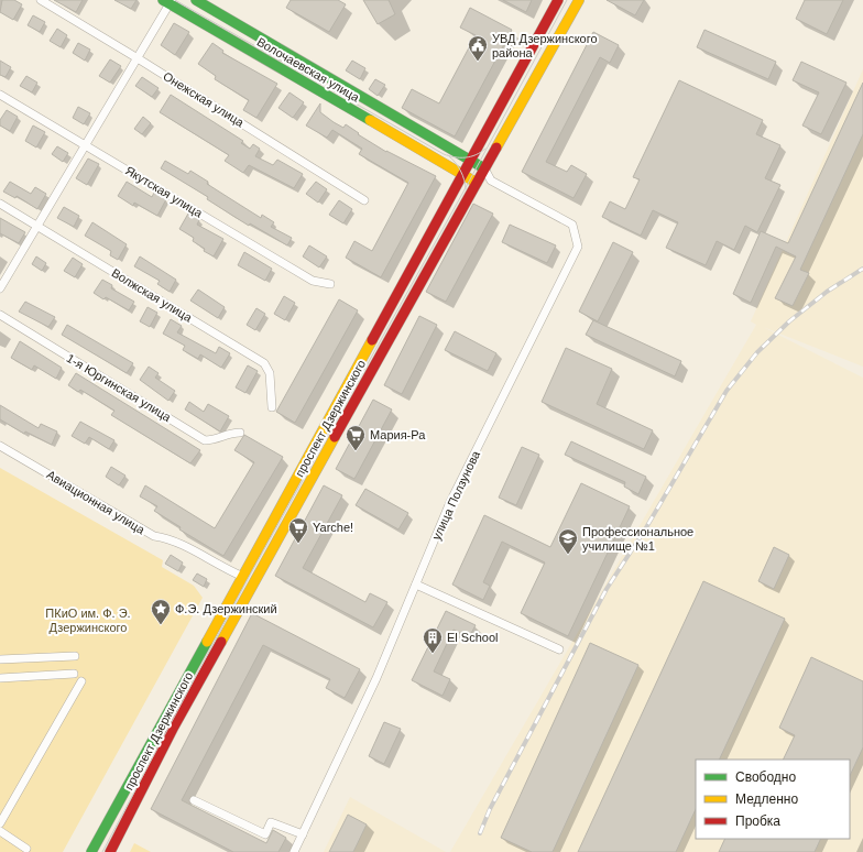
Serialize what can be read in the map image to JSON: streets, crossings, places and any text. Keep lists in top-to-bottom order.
{
  "streets": {
    "main road": ["Волочаевская улица", "проспект Дзержинского"],
    "street": [
      "Онежская улица",
      "Якутская улица",
      "Волжская улица",
      "1-я Юргинская улица",
      "улица Ползунова",
      "Авиационная улица"
    ]
  },
  "crossings": [
    ["Волочаевская улица", "проспект Дзержинского"],
    ["проспект Дзержинского", "Авиационная улица"]
  ],
  "parks": ["ПКиО им. Ф. Э. Дзержинского"],
  "places": {
    "public building": ["УВД Дзержинского района"],
    "supermarket": ["Мария-Ра", "Yarche!"],
    "school or university": ["Профессиональное училище №1"],
    "place": ["Ф.Э. Дзержинский"],
    "building": ["El School"]
  },
  "legend": ["Свободно", "Медленно", "Пробка"]
}
